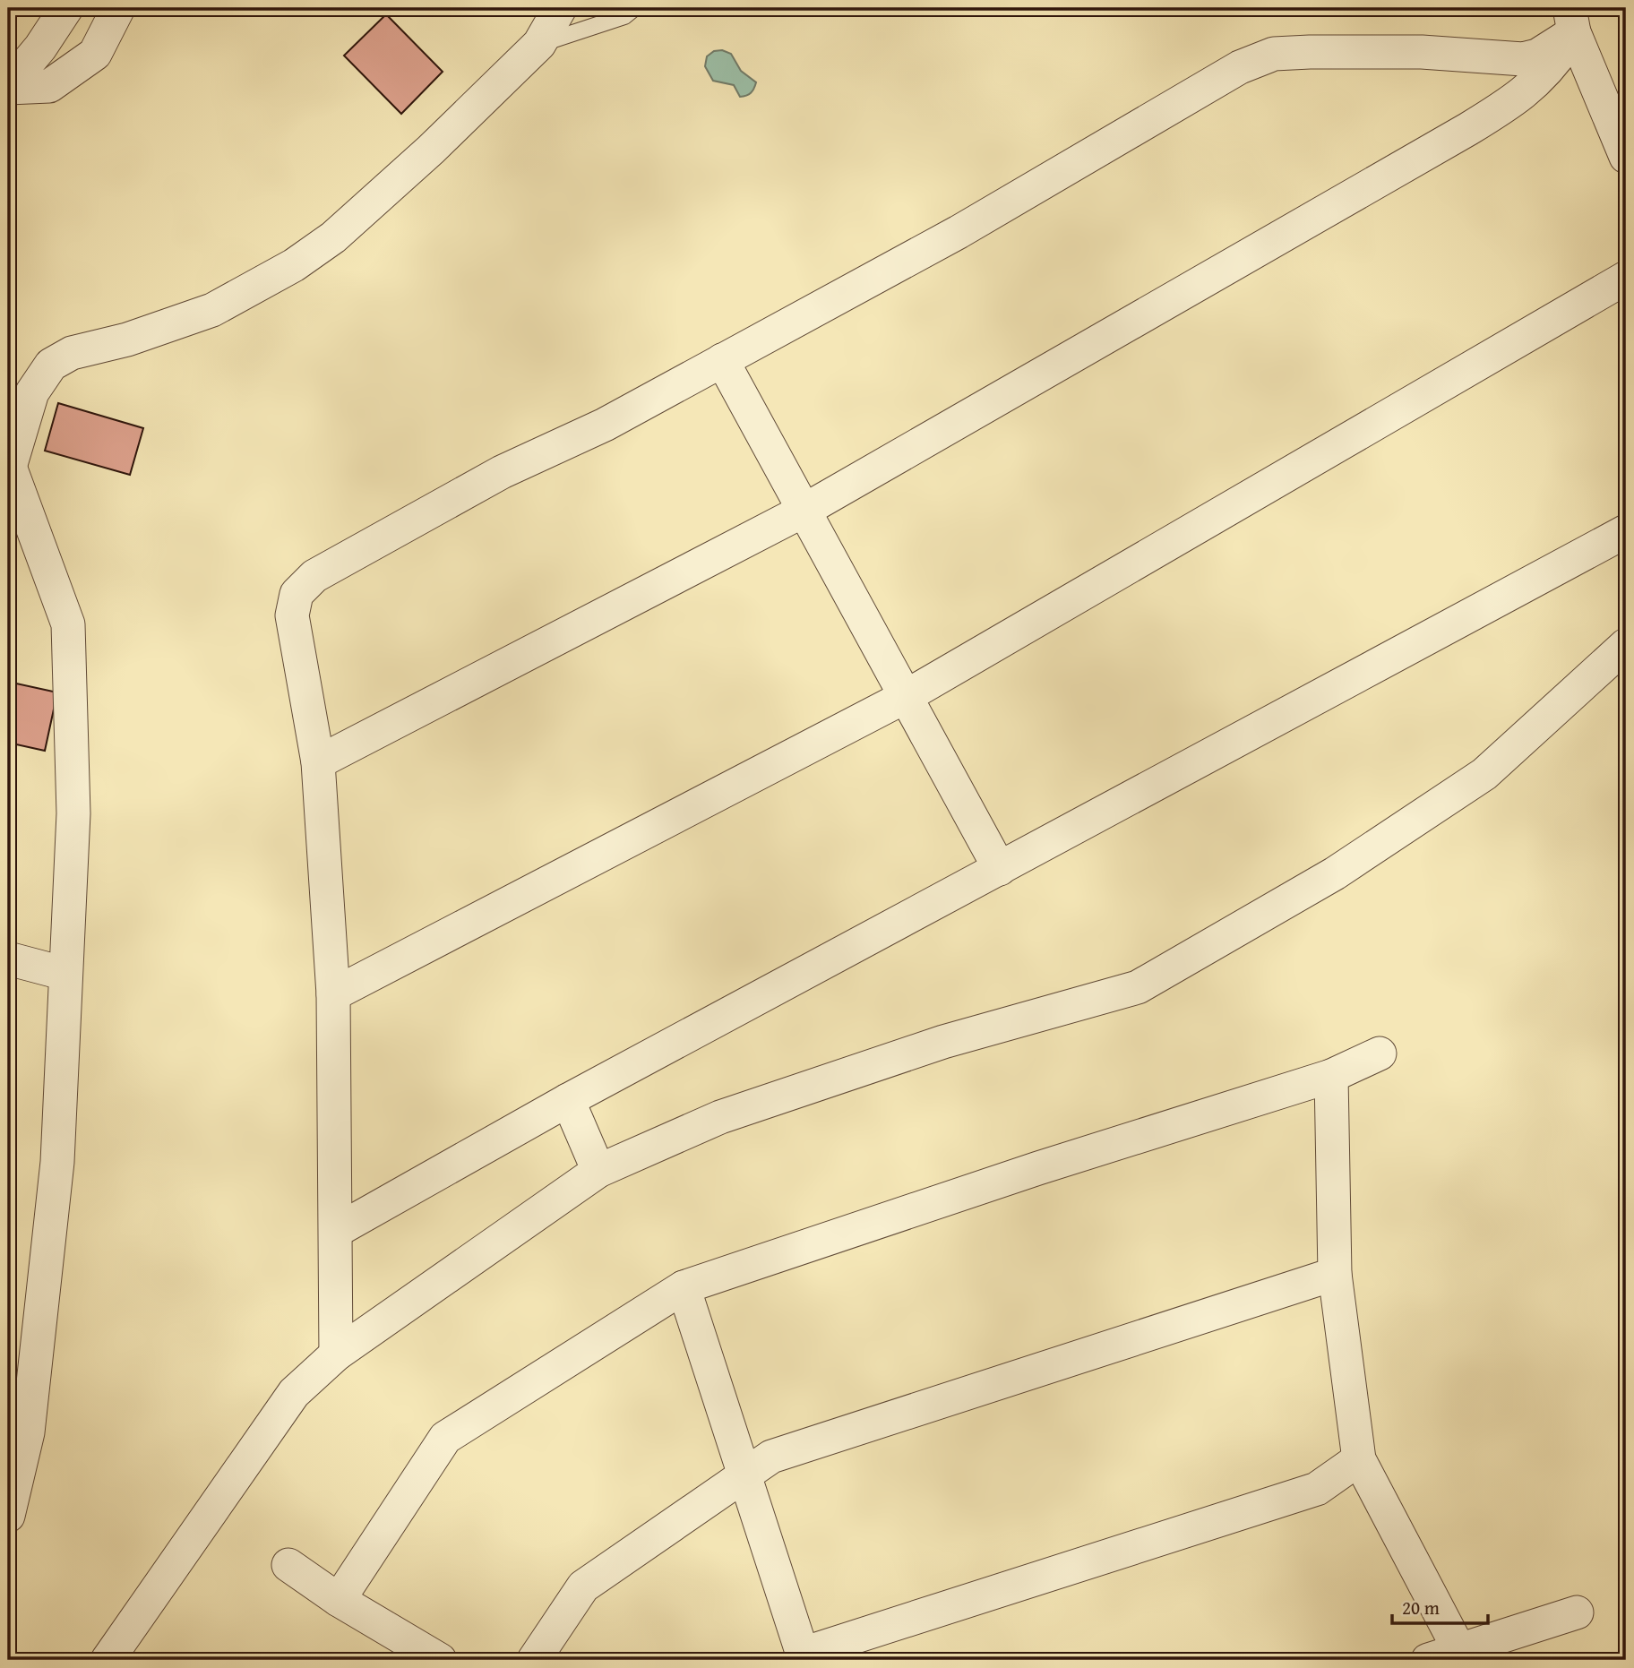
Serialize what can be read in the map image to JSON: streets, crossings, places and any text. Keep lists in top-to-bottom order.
{
  "scale_bar": "20 m"
}
